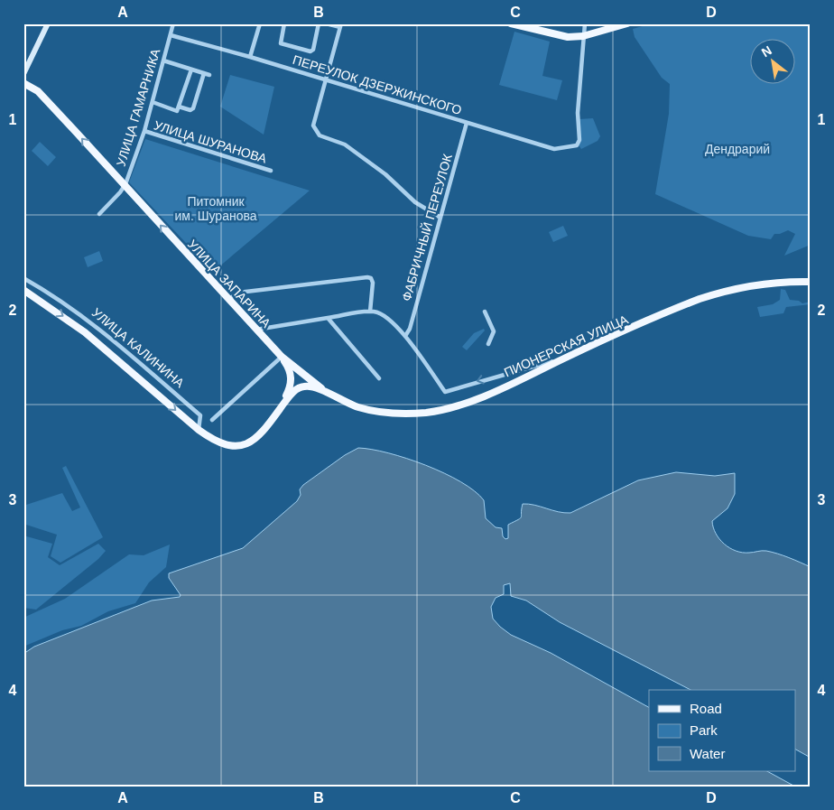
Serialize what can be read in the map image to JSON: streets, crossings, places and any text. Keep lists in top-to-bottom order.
{
  "streets": {
    "main road": ["УЛИЦА ЗАПАРИНА", "ПИОНЕРСКАЯ УЛИЦА", "УЛИЦА КАЛИНИНА"],
    "street": [
      "ПЕРЕУЛОК ДЗЕРЖИНСКОГО",
      "УЛИЦА ГАМАРНИКА",
      "УЛИЦА ШУРАНОВА",
      "ФАБРИЧНЫЙ ПЕРЕУЛОК"
    ]
  },
  "crossings": [
    ["ПЕРЕУЛОК ДЗЕРЖИНСКОГО", "УЛИЦА ГАМАРНИКА"],
    ["ПЕРЕУЛОК ДЗЕРЖИНСКОГО", "ФАБРИЧНЫЙ ПЕРЕУЛОК"],
    ["УЛИЦА ГАМАРНИКА", "УЛИЦА ШУРАНОВА"],
    ["УЛИЦА ГАМАРНИКА", "УЛИЦА ЗАПАРИНА"],
    ["УЛИЦА ЗАПАРИНА", "ПИОНЕРСКАЯ УЛИЦА"]
  ],
  "one_way": ["УЛИЦА ЗАПАРИНА"],
  "parks": ["Дендрарий", "Питомник им. Шуранова"],
  "legend": ["Road", "Park", "Water"],
  "north": "top left",
  "grid": {
    "columns": [
      "A",
      "B",
      "C",
      "D"
    ],
    "rows": [
      "1",
      "2",
      "3",
      "4"
    ]
  }
}
